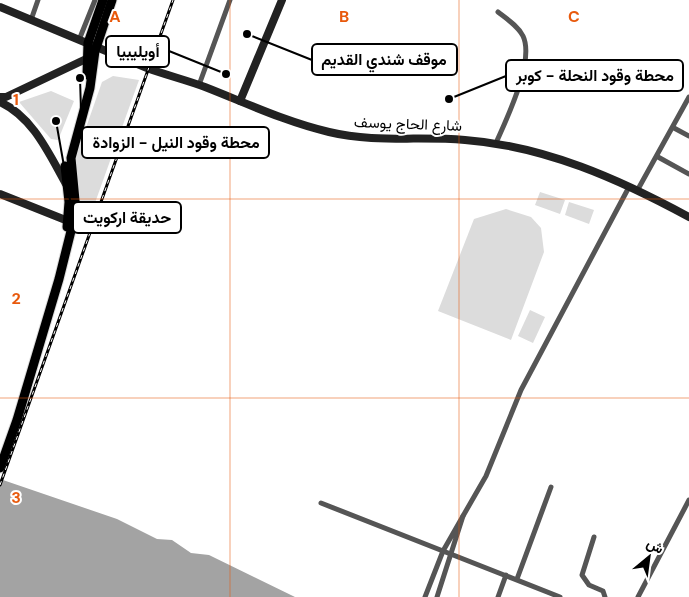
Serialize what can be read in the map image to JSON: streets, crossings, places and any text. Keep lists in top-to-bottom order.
{
  "streets": {
    "main road": ["شارع الحاج يوسف"]
  },
  "places": [
    "موقف شندي القديم",
    "أويليبيا",
    "محطة وقود النيل - الزوادة",
    "محطة وقود النحلة - كوبر",
    "حديقة اركويت"
  ],
  "north": "top right",
  "grid": {
    "columns": ["A", "B", "C"],
    "rows": ["1", "2", "3"]
  }
}
